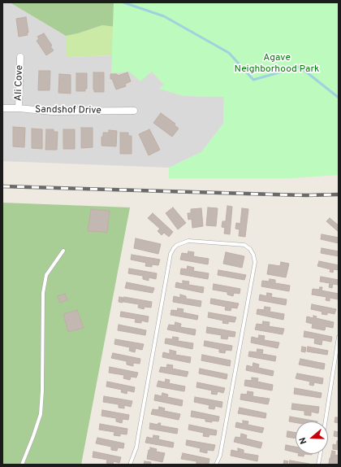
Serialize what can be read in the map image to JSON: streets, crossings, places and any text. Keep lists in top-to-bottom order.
{
  "streets": {
    "street": ["Ali Cove", "Sandshof Drive"]
  },
  "crossings": [
    ["Ali Cove", "Sandshof Drive"]
  ],
  "parks": ["Agave Neighborhood Park"],
  "north": "left"
}
